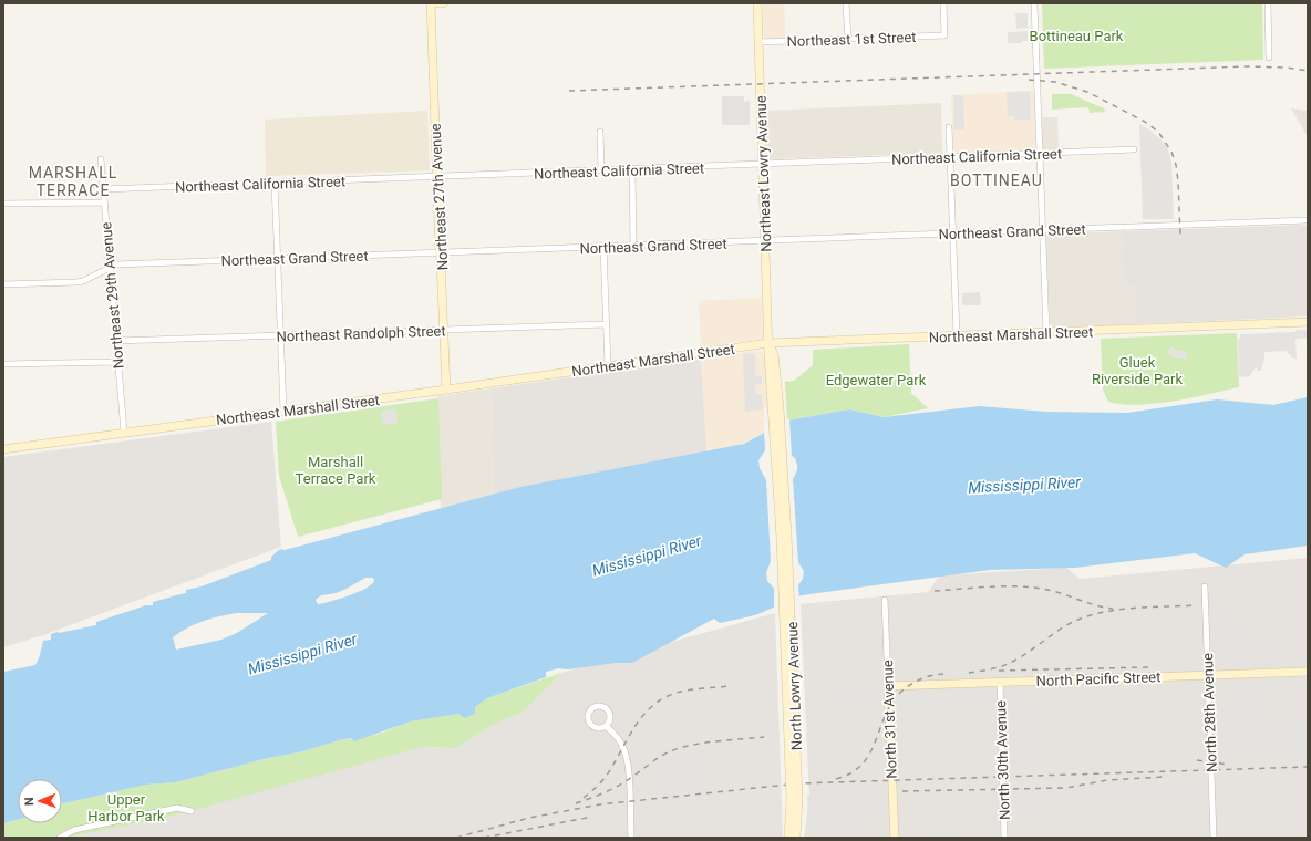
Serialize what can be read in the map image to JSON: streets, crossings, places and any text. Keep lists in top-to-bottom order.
{
  "streets": {
    "street": [
      "Northeast 1st Street",
      "Northeast California Street",
      "Northeast Lowry Avenue",
      "Northeast 27th Avenue",
      "Northeast Grand Street",
      "Northeast 29th Avenue",
      "Northeast Randolph Street",
      "Northeast Marshall Street",
      "North Pacific Street",
      "North Lowry Avenue",
      "North 28th Avenue",
      "North 31st Avenue",
      "North 30th Avenue"
    ]
  },
  "crossings": [
    ["Northeast 1st Street", "Northeast Lowry Avenue"],
    ["Northeast California Street", "Northeast Lowry Avenue"],
    ["Northeast California Street", "Northeast 27th Avenue"],
    ["Northeast California Street", "Northeast 29th Avenue"],
    ["Northeast Lowry Avenue", "Northeast Grand Street"],
    ["Northeast Lowry Avenue", "Northeast Marshall Street"],
    ["Northeast Lowry Avenue", "North Lowry Avenue"],
    ["Northeast 27th Avenue", "Northeast Grand Street"],
    ["Northeast 27th Avenue", "Northeast Randolph Street"],
    ["Northeast 27th Avenue", "Northeast Marshall Street"],
    ["Northeast Grand Street", "Northeast 29th Avenue"],
    ["Northeast 29th Avenue", "Northeast Randolph Street"],
    ["Northeast 29th Avenue", "Northeast Marshall Street"],
    ["North Pacific Street", "North 28th Avenue"],
    ["North Pacific Street", "North 31st Avenue"],
    ["North Pacific Street", "North 30th Avenue"]
  ],
  "districts": ["MARSHALL TERRACE", "BOTTINEAU"],
  "water": ["Mississippi River"],
  "parks": [
    "Bottineau Park",
    "Gluek Riverside Park",
    "Edgewater Park",
    "Marshall Terrace Park",
    "Upper Harbor Park"
  ],
  "north": "left"
}
